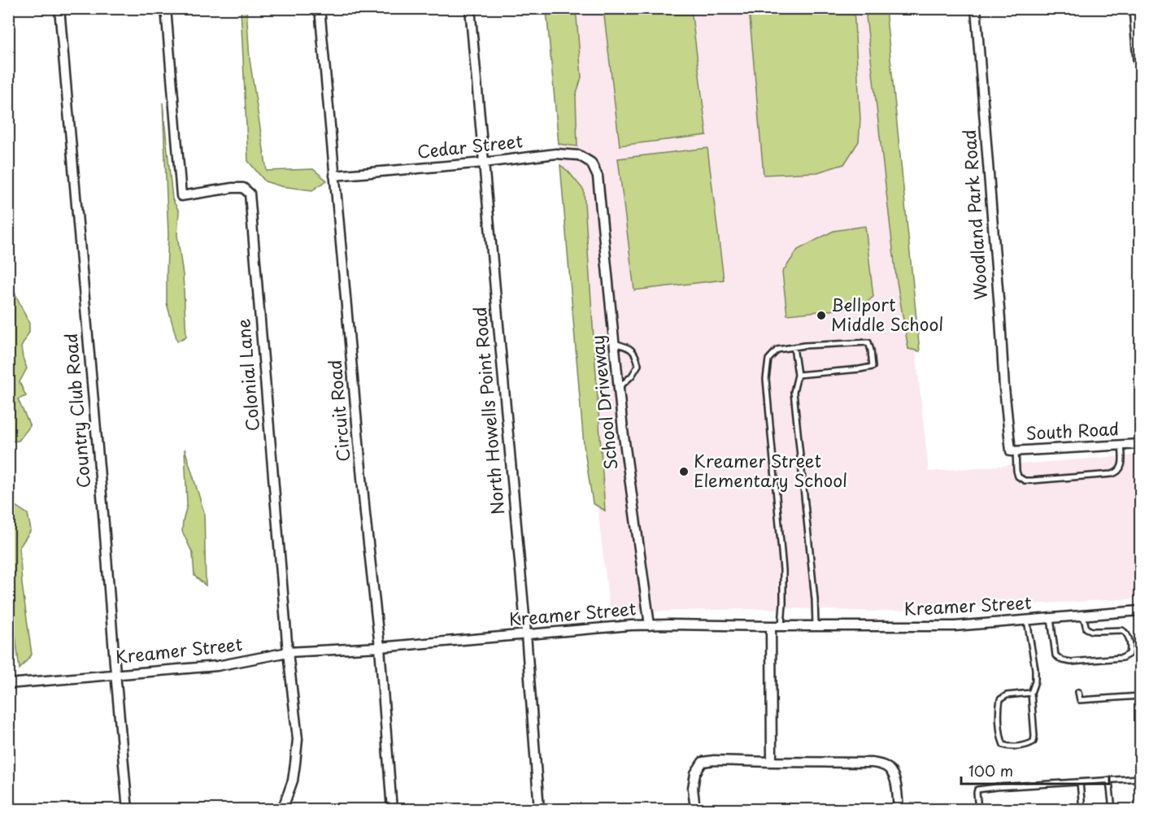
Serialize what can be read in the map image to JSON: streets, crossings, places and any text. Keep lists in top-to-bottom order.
{
  "streets": {
    "street": [
      "Cedar Street",
      "Woodland Park Road",
      "Colonial Lane",
      "School Driveway",
      "Country Club Road",
      "Circuit Road",
      "North Howells Point Road",
      "South Road",
      "Kreamer Street"
    ]
  },
  "crossings": [
    ["Cedar Street", "School Driveway"],
    ["Cedar Street", "Circuit Road"],
    ["Cedar Street", "North Howells Point Road"],
    ["Woodland Park Road", "South Road"],
    ["Colonial Lane", "Kreamer Street"],
    ["School Driveway", "Kreamer Street"],
    ["Country Club Road", "Kreamer Street"],
    ["Circuit Road", "Kreamer Street"],
    ["North Howells Point Road", "Kreamer Street"]
  ],
  "places": ["Bellport Middle School", "Kreamer Street Elementary School"],
  "scale_bar": "100 m"
}
